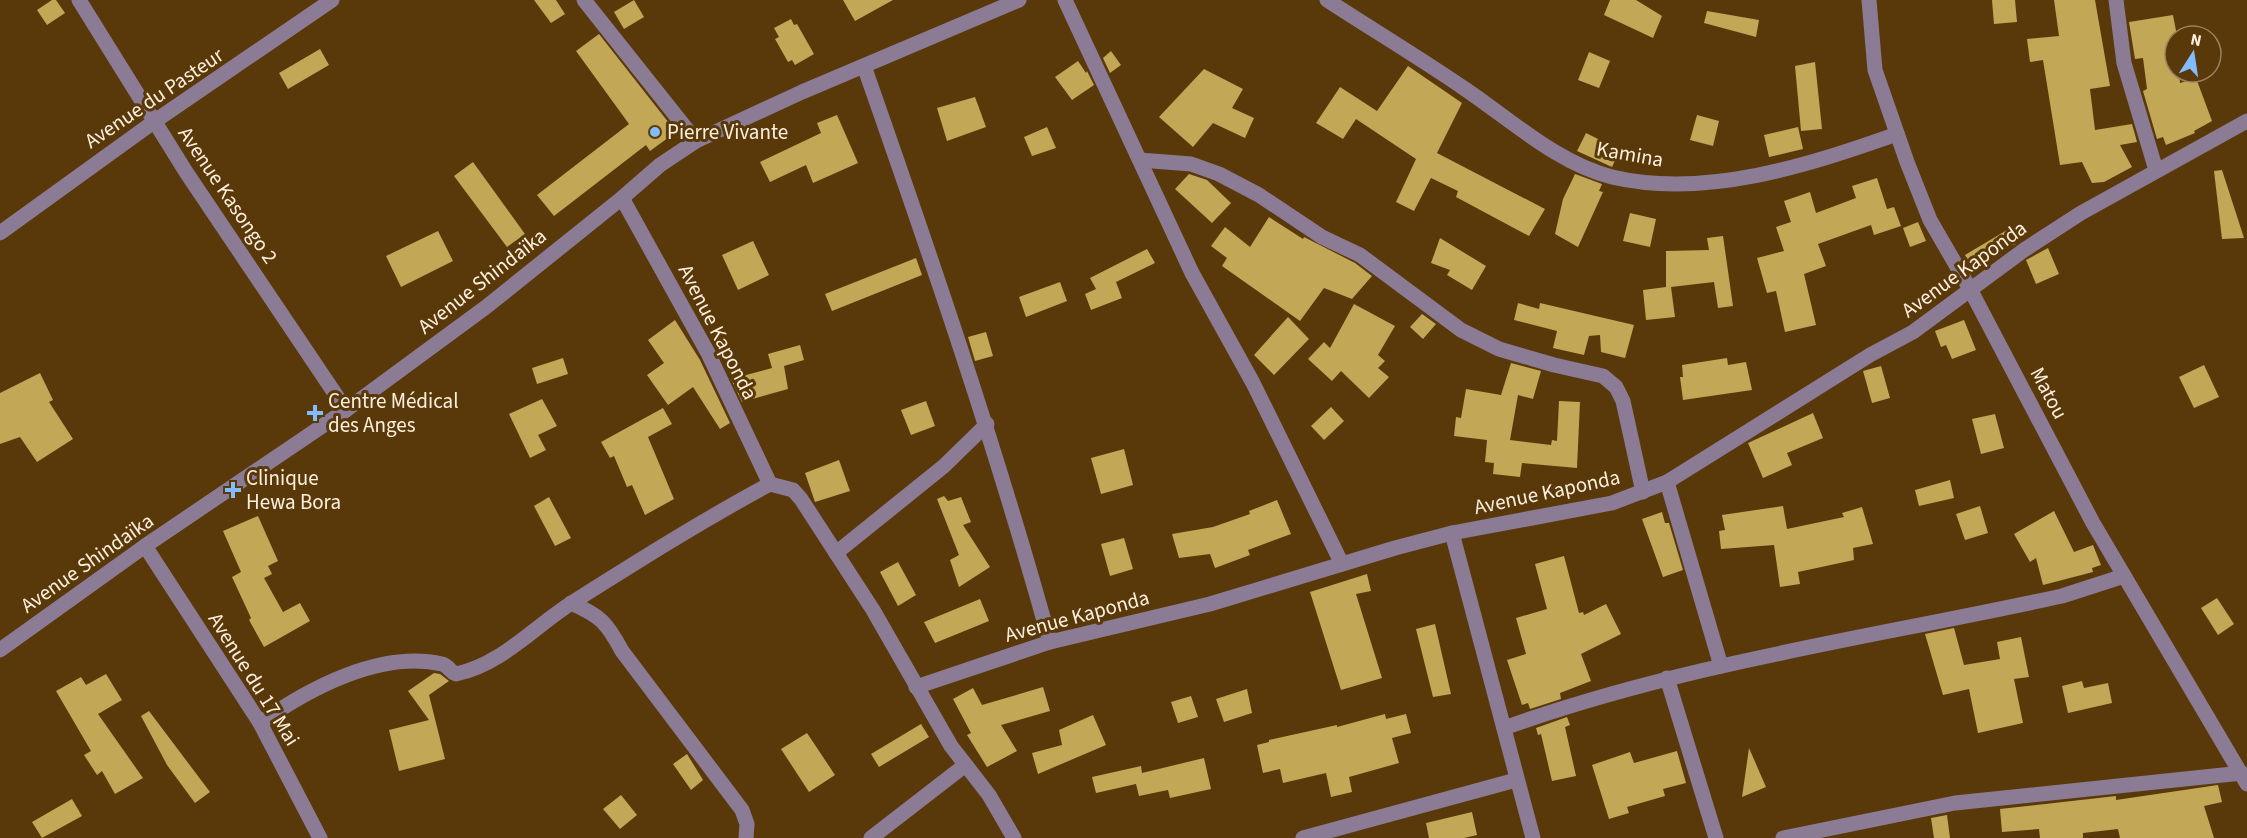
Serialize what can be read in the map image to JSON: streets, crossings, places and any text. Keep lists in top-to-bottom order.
{
  "streets": {
    "street": [
      "Avenue du Pasteur",
      "Kamina",
      "Avenue Kasongo 2",
      "Avenue Kaponda",
      "Avenue Shindaïka",
      "Matou",
      "Avenue du 17 Mai"
    ]
  },
  "crossings": [
    ["Avenue du Pasteur", "Avenue Kasongo 2"],
    ["Kamina", "Matou"],
    ["Avenue Kasongo 2", "Avenue Shindaïka"],
    ["Avenue Kaponda", "Avenue Shindaïka"],
    ["Avenue Kaponda", "Matou"],
    ["Avenue Shindaïka", "Avenue du 17 Mai"]
  ],
  "places": {
    "other": ["Pierre Vivante"],
    "health": ["Centre Médical des Anges", "Clinique Hewa Bora"]
  },
  "north": "top"
}
